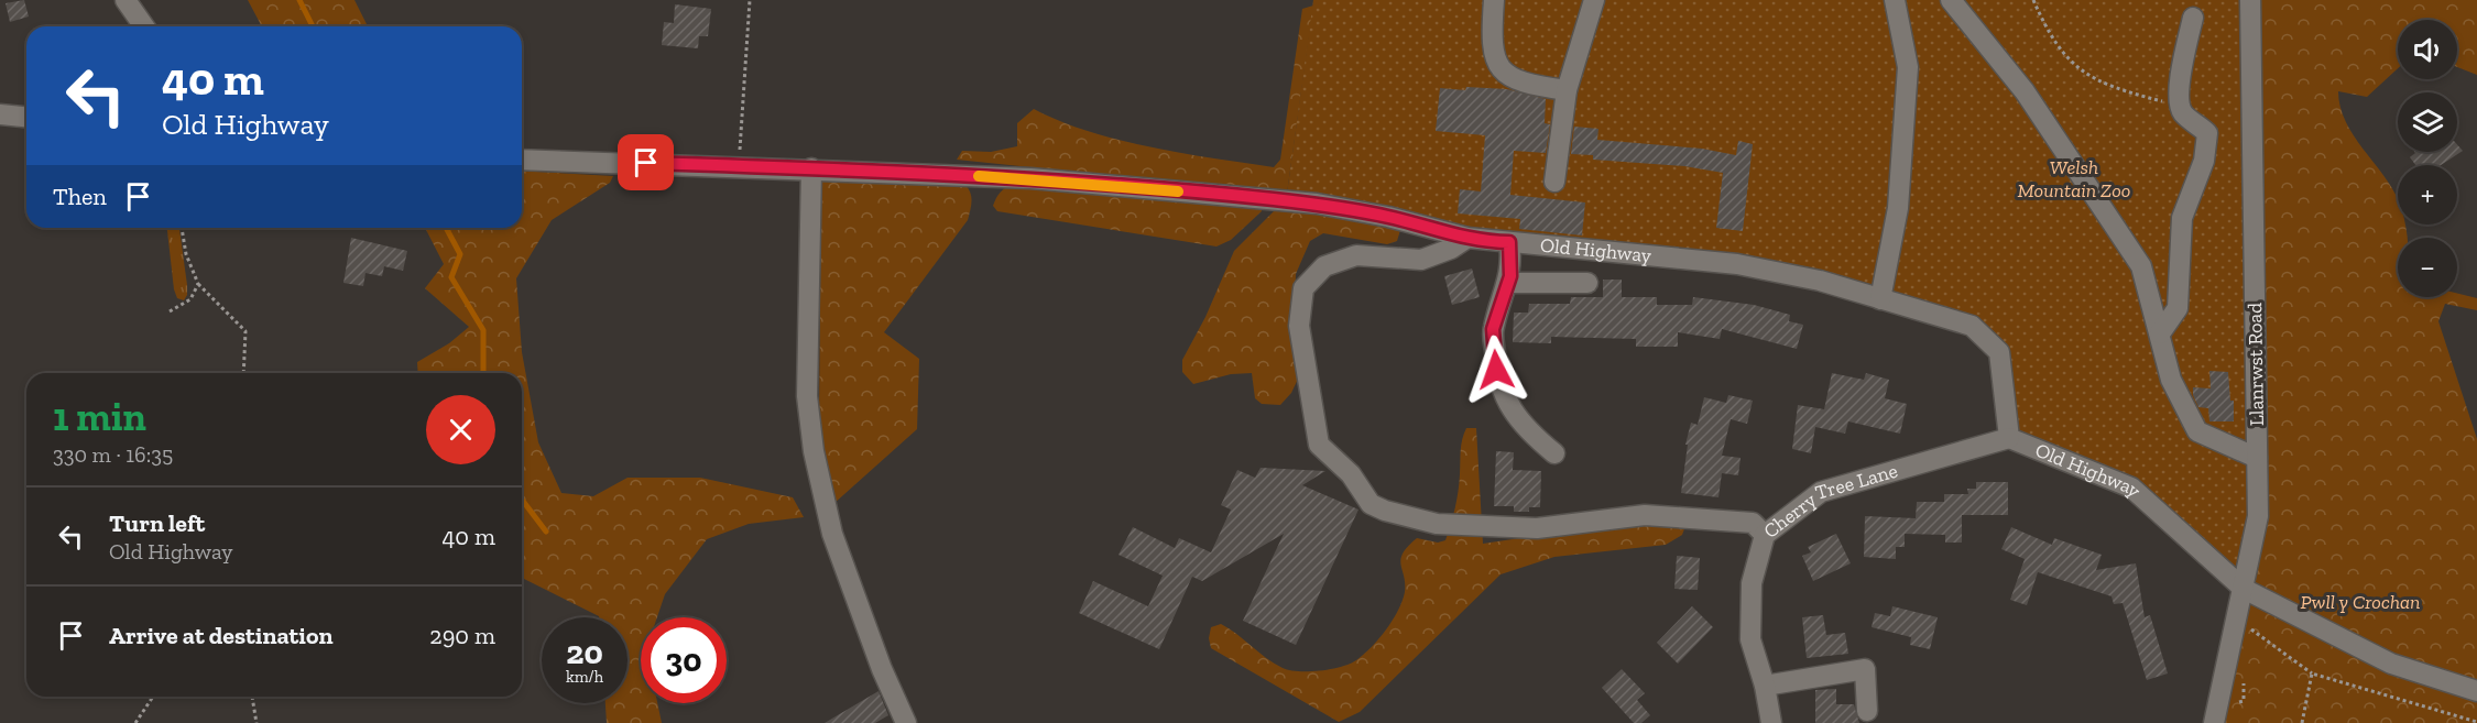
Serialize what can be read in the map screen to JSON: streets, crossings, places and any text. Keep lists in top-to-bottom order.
{
  "streets": {
    "street": ["Old Highway", "Llanrwst Road", "Cherry Tree Lane"]
  },
  "crossings": [
    ["Old Highway", "Llanrwst Road"],
    ["Old Highway", "Cherry Tree Lane"]
  ],
  "parks": ["Welsh Mountain Zoo", "Pwll y Crochan"],
  "page": {
    "map_buttons": ["+", "−"],
    "turn": ["40 m", "Old Highway"],
    "then": "Then",
    "heading": ["1 min", "330 m · 16:35"],
    "list": [
      {
        "name": "Turn left",
        "note": "Old Highway",
        "value": "40 m"
      },
      {
        "name": "Arrive at destination",
        "value": "290 m"
      }
    ],
    "speed": "20 km/h",
    "limit": "30"
  }
}
